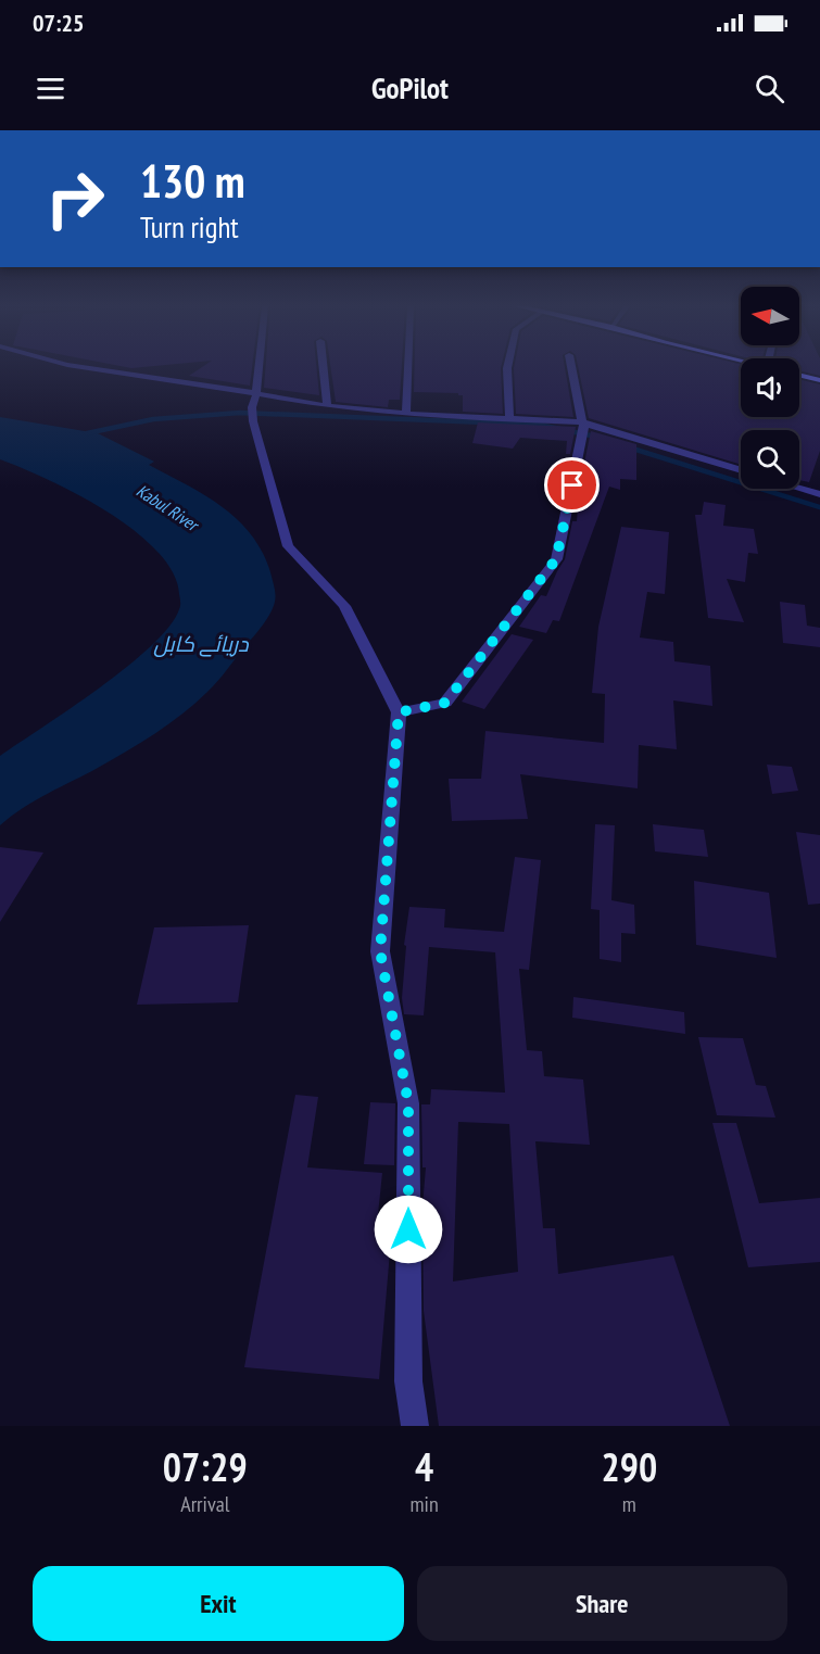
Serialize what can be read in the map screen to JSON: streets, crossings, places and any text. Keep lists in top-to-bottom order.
{
  "water": ["Kabul River", "دریائے کابل"],
  "north": "left",
  "page": {
    "status": "07:25",
    "header": "GoPilot",
    "turn": ["130 m", "Turn right"],
    "eta": [
      "07:29",
      "Arrival",
      "4",
      "min",
      "290",
      "m"
    ],
    "buttons": ["Exit", "Share"]
  }
}
